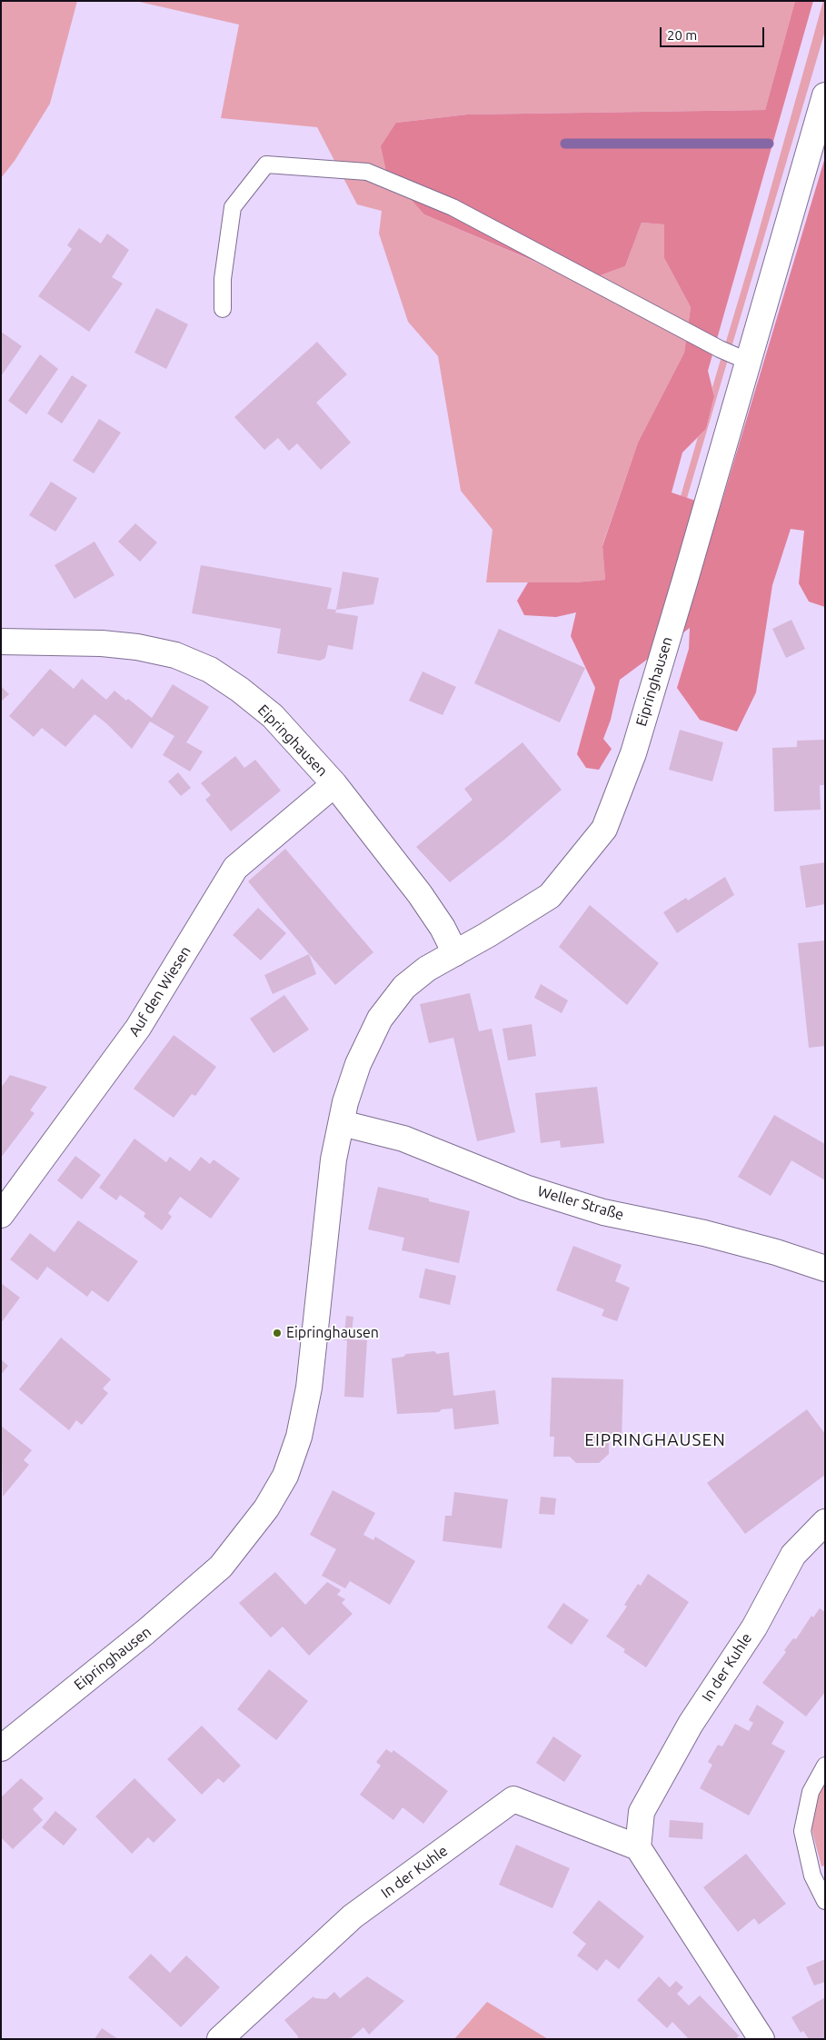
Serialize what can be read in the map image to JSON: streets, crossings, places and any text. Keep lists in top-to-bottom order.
{
  "streets": {
    "street": [
      "Eipringhausen",
      "Auf den Wiesen",
      "Weller Straße",
      "In der Kuhle"
    ]
  },
  "crossings": [
    ["Eipringhausen", "Auf den Wiesen"],
    ["Eipringhausen", "Weller Straße"]
  ],
  "districts": ["EIPRINGHAUSEN"],
  "places": ["Eipringhausen"],
  "scale_bar": "20 m"
}
